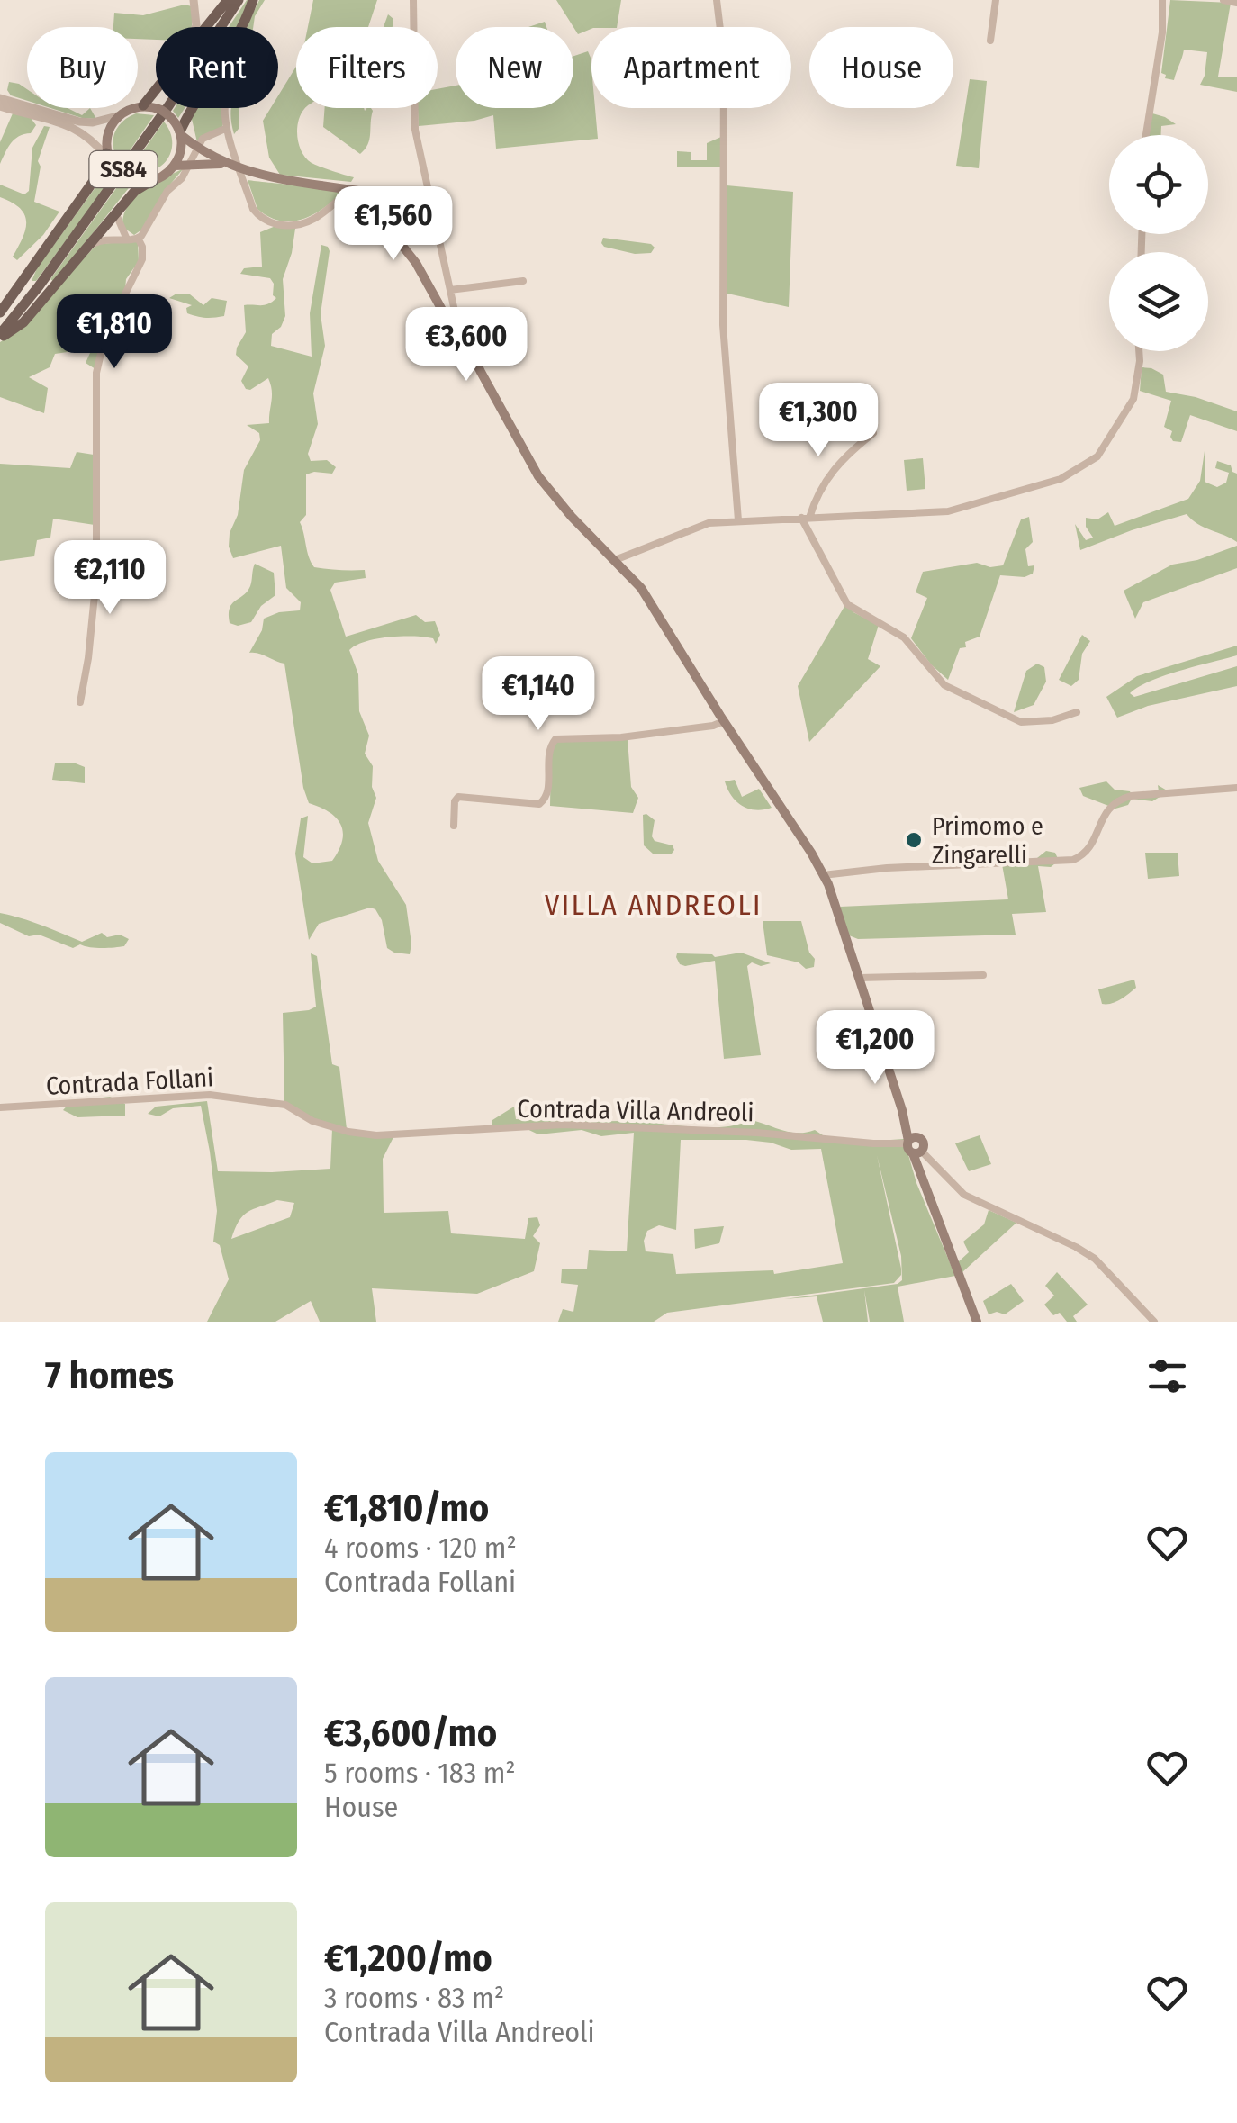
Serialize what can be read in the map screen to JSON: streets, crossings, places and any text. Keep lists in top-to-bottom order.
{
  "streets": {
    "main road": ["SS84"],
    "street": ["Contrada Follani", "Contrada Villa Andreoli"]
  },
  "crossings": [
    ["Contrada Follani", "Contrada Villa Andreoli"]
  ],
  "districts": ["VILLA ANDREOLI"],
  "places": ["Primomo e Zingarelli"],
  "page": {
    "chip": [
      "Buy",
      "Rent",
      "Filters",
      "New",
      "Apartment",
      "House"
    ],
    "price": [
      "€1,560",
      "€1,810",
      "€3,600",
      "€1,300",
      "€2,110",
      "€1,140",
      "€1,200"
    ],
    "heading": "7 homes",
    "list": [
      {
        "name": "€1,810/mo",
        "note": "4 rooms · 120 m² · Contrada Follani"
      },
      {
        "name": "€3,600/mo",
        "note": "5 rooms · 183 m² · House"
      },
      {
        "name": "€1,200/mo",
        "note": "3 rooms · 83 m² · Contrada Villa Andreoli"
      }
    ]
  }
}
